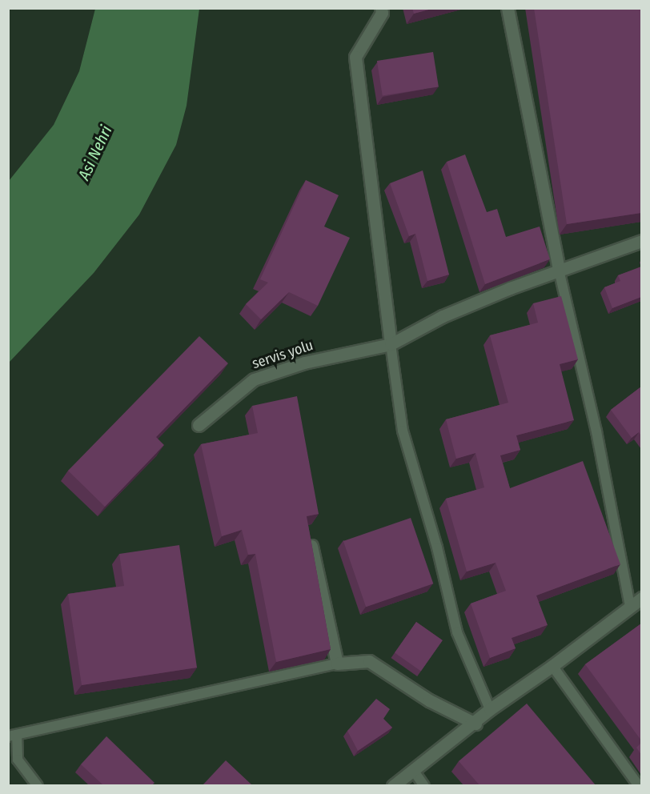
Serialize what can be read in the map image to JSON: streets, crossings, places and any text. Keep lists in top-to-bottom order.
{
  "streets": {
    "street": ["servis yolu"]
  },
  "water": ["Asi Nehri"]
}
